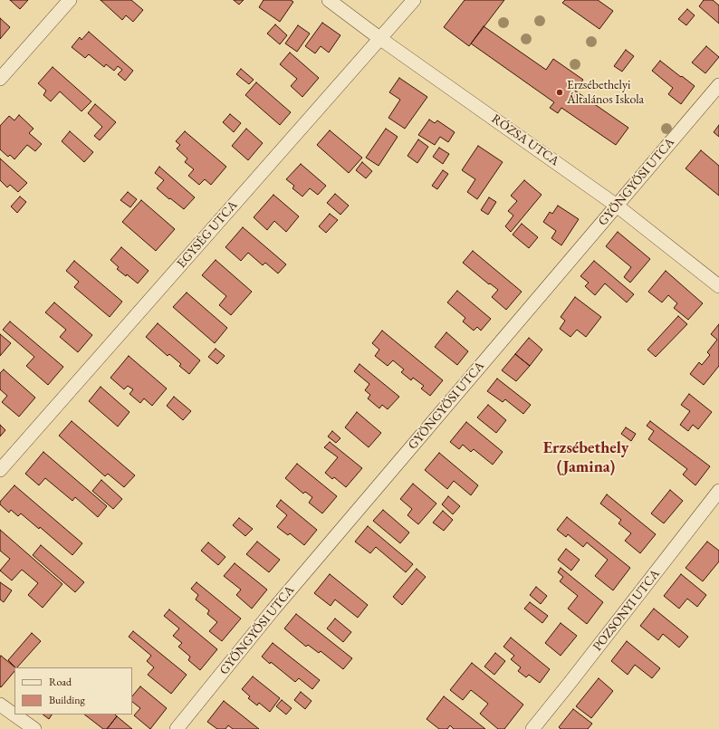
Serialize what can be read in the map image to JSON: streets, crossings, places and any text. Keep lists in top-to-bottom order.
{
  "streets": {
    "street": [
      "RÓZSA UTCA",
      "GYÖNGYÖSI UTCA",
      "EGYSÉG UTCA",
      "POZSONYI UTCA"
    ]
  },
  "crossings": [
    ["RÓZSA UTCA", "GYÖNGYÖSI UTCA"],
    ["RÓZSA UTCA", "EGYSÉG UTCA"]
  ],
  "districts": ["Erzsébethely (Jamina)"],
  "places": ["Erzsébethelyi Általános Iskola"],
  "legend": ["Road", "Building"]
}
